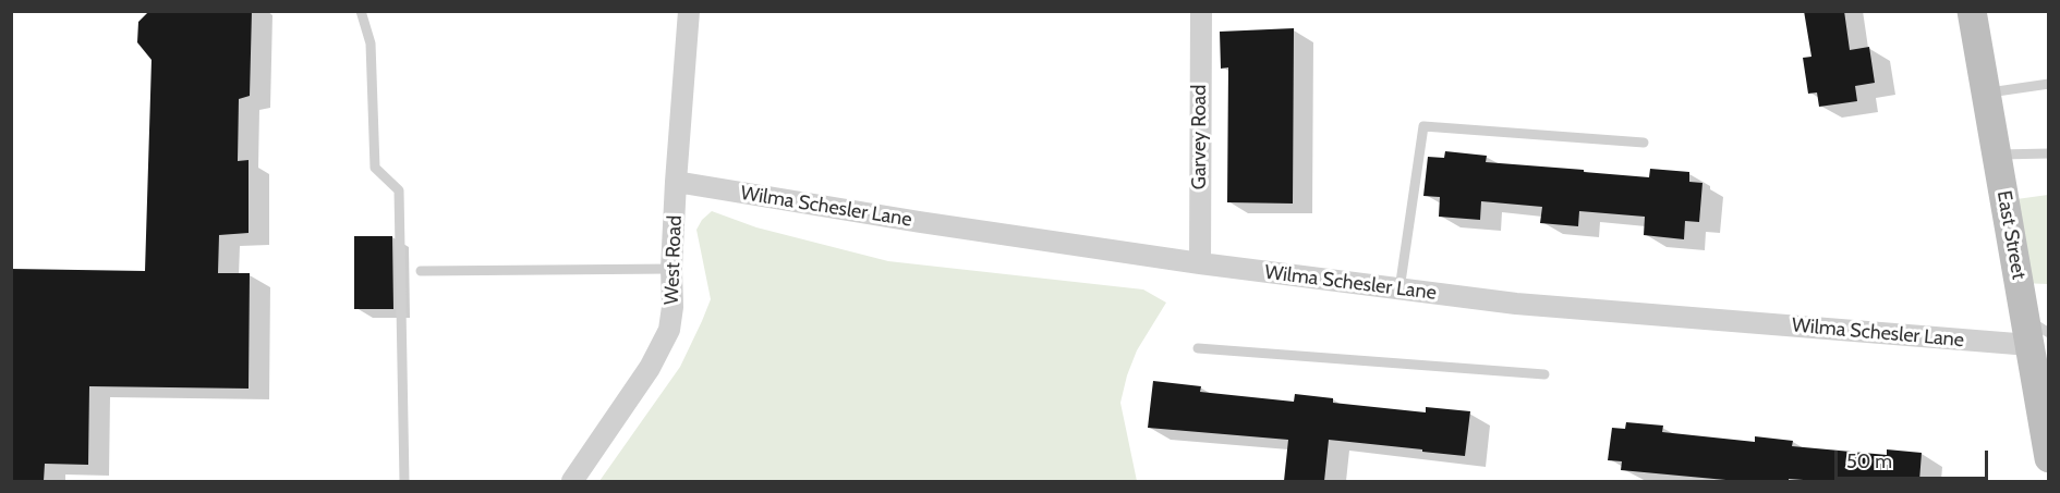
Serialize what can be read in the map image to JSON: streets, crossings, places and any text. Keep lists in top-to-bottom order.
{
  "streets": {
    "main road": ["East Street"],
    "street": ["Garvey Road", "Wilma Schesler Lane", "West Road"]
  },
  "crossings": [
    ["Garvey Road", "Wilma Schesler Lane"],
    ["Wilma Schesler Lane", "East Street"],
    ["Wilma Schesler Lane", "West Road"]
  ],
  "scale_bar": "50 m"
}
